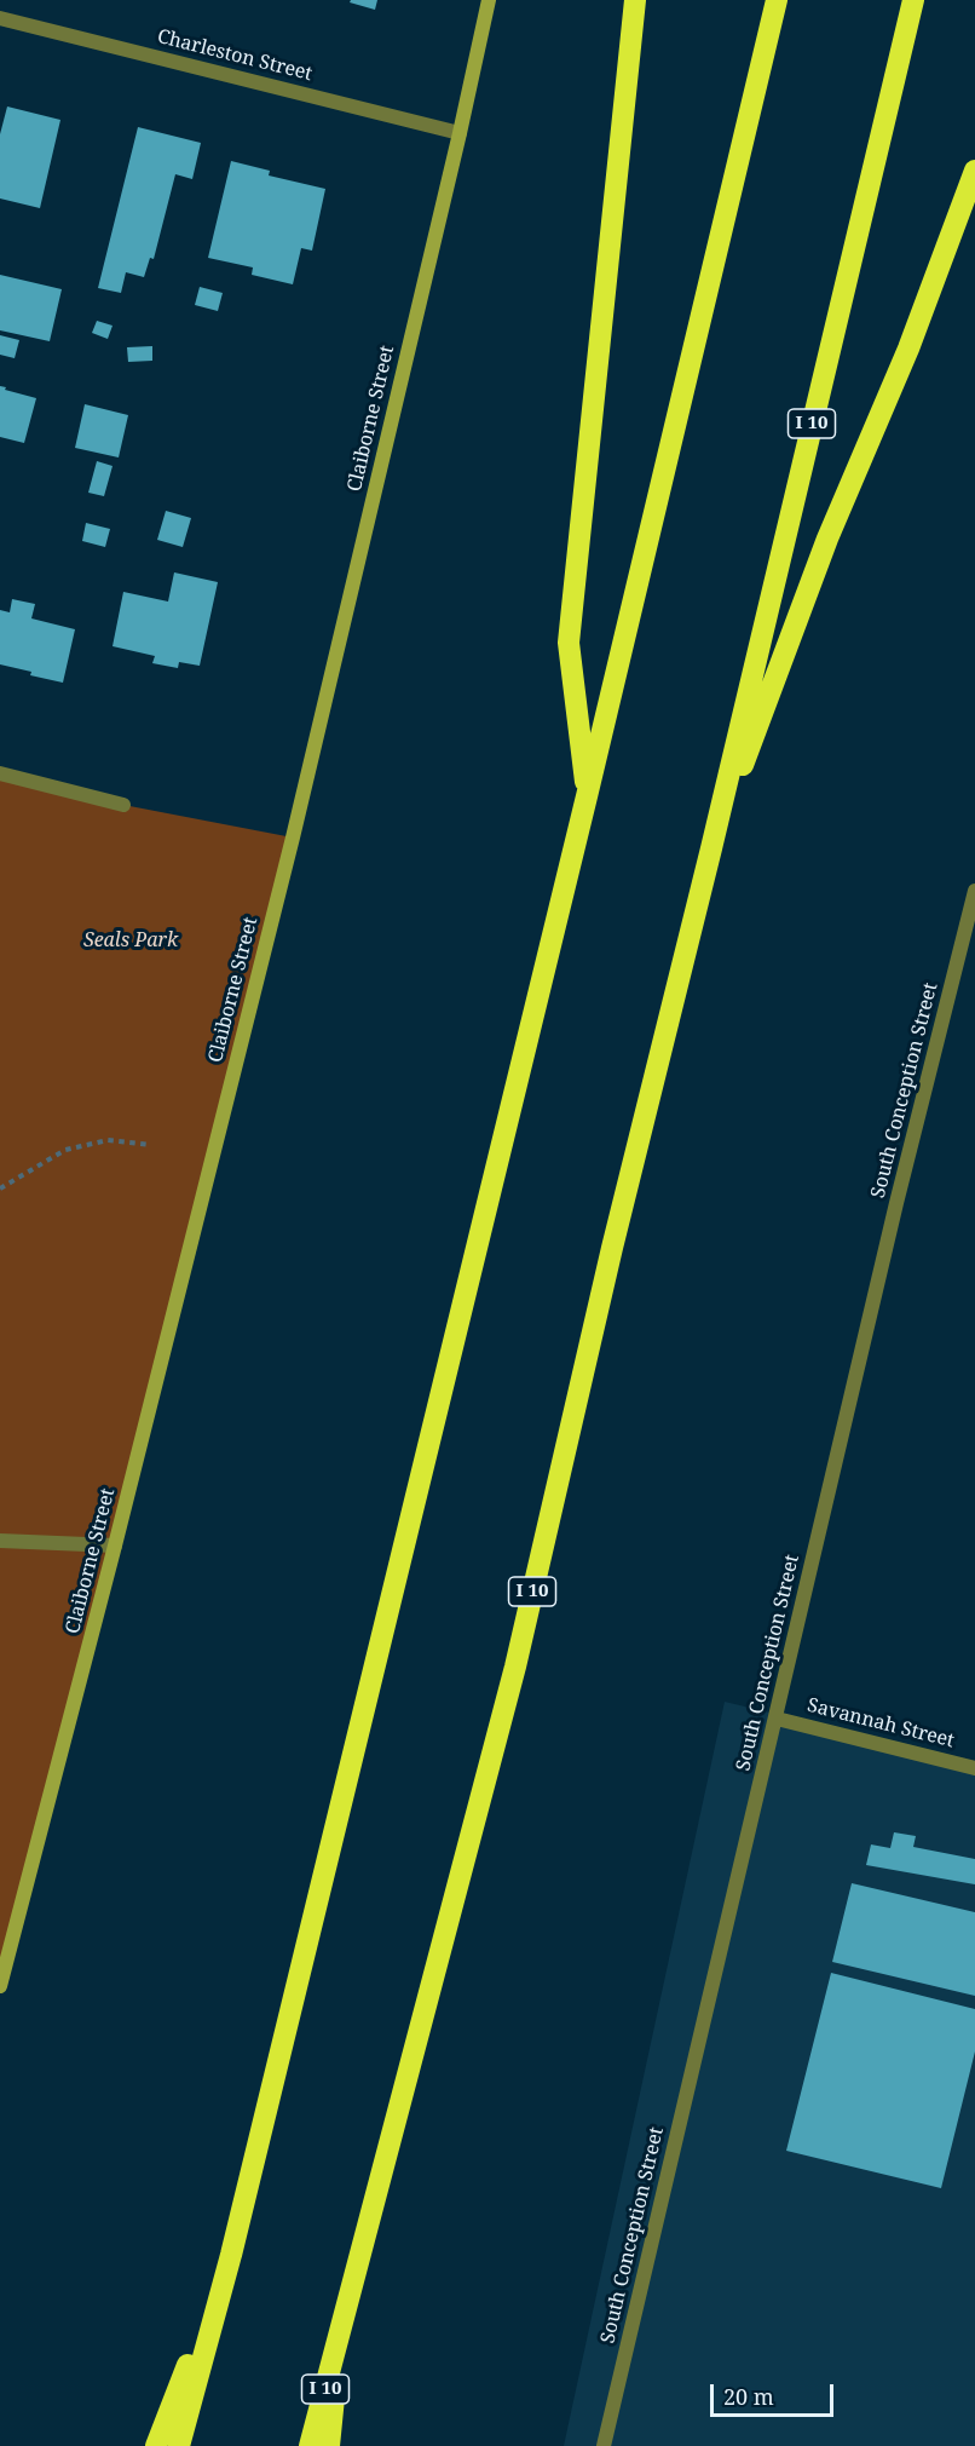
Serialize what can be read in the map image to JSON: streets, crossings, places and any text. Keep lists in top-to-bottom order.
{
  "streets": {
    "highway": ["I 10"],
    "street": [
      "Charleston Street",
      "Claiborne Street",
      "South Conception Street",
      "Savannah Street"
    ]
  },
  "crossings": [
    ["Charleston Street", "Claiborne Street"],
    ["South Conception Street", "Savannah Street"]
  ],
  "parks": ["Seals Park"],
  "scale_bar": "20 m"
}
